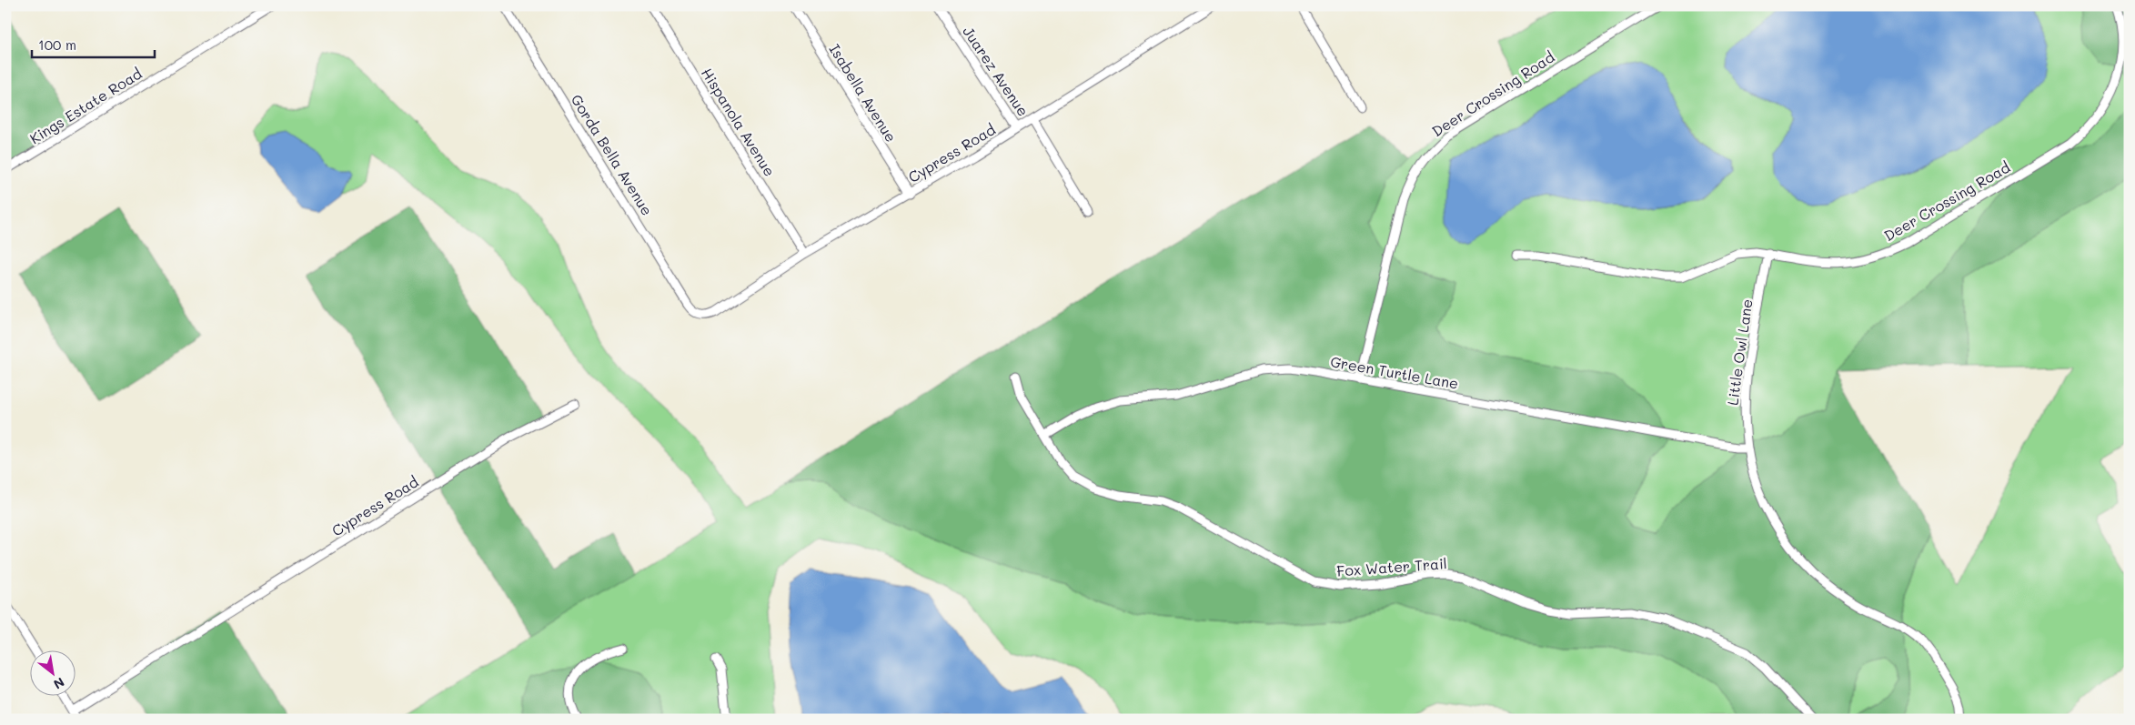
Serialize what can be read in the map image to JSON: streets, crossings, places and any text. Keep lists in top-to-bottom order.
{
  "streets": {
    "street": [
      "Juarez Avenue",
      "Isabella Avenue",
      "Deer Crossing Road",
      "Kings Estate Road",
      "Hispanola Avenue",
      "Cypress Road",
      "Gorda Bella Avenue",
      "Little Owl Lane",
      "Green Turtle Lane",
      "Fox Water Trail"
    ]
  },
  "crossings": [
    ["Juarez Avenue", "Cypress Road"],
    ["Isabella Avenue", "Cypress Road"],
    ["Deer Crossing Road", "Little Owl Lane"],
    ["Deer Crossing Road", "Green Turtle Lane"],
    ["Hispanola Avenue", "Cypress Road"],
    ["Cypress Road", "Gorda Bella Avenue"],
    ["Little Owl Lane", "Green Turtle Lane"],
    ["Green Turtle Lane", "Fox Water Trail"]
  ],
  "scale_bar": "100 m",
  "north": "bottom right"
}
